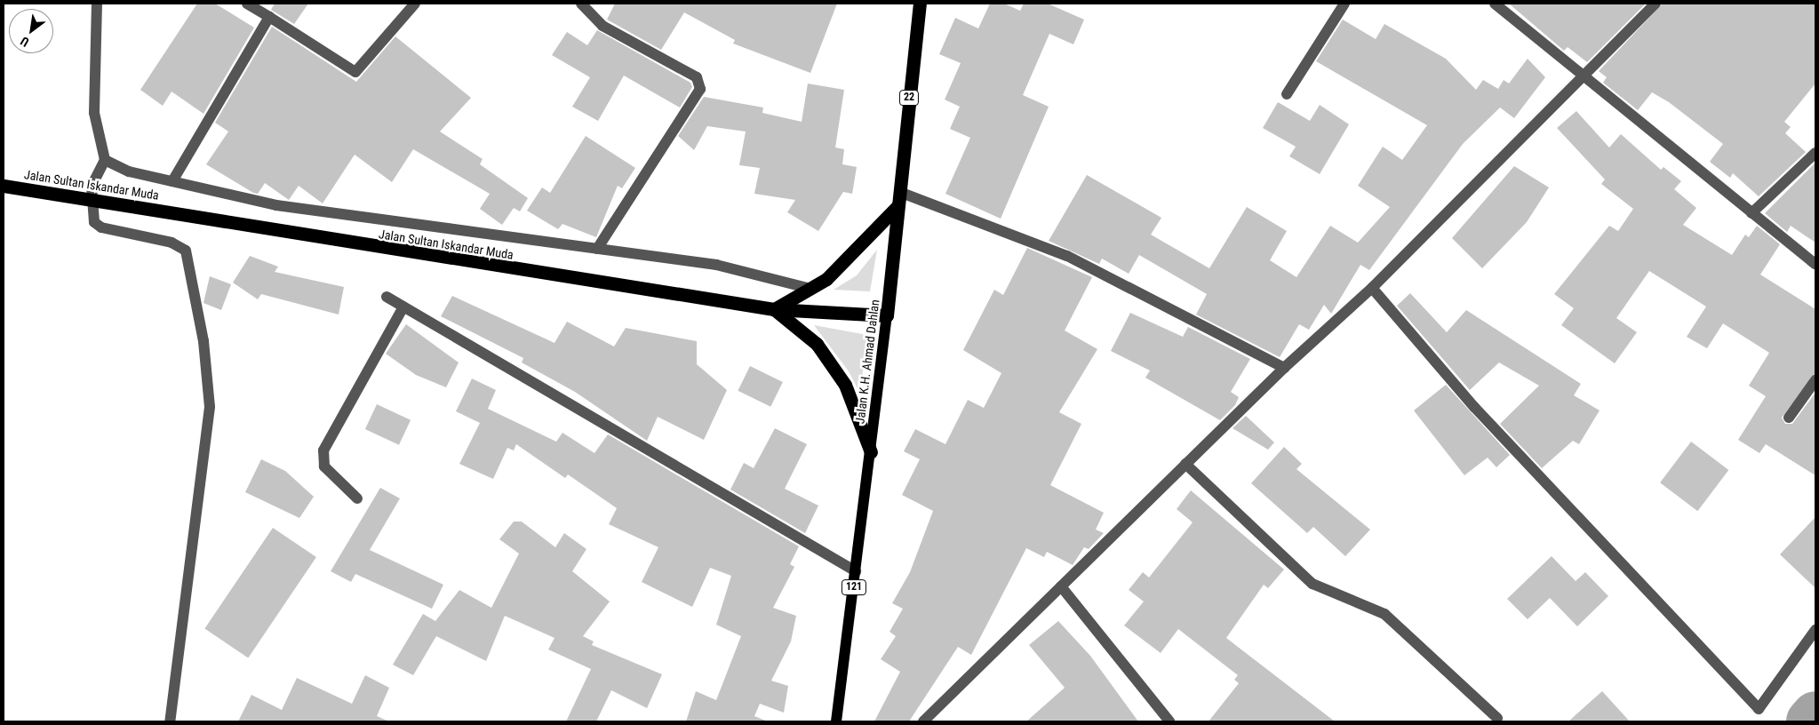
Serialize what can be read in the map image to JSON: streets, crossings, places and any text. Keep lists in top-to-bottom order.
{
  "streets": {
    "highway": ["22", "Jalan Sultan Iskandar Muda", "Jalan K.H. Ahmad Dahlan"],
    "main road": ["121"]
  },
  "crossings": [
    ["Jalan Sultan Iskandar Muda", "Jalan K.H. Ahmad Dahlan"]
  ],
  "north": "bottom left"
}
